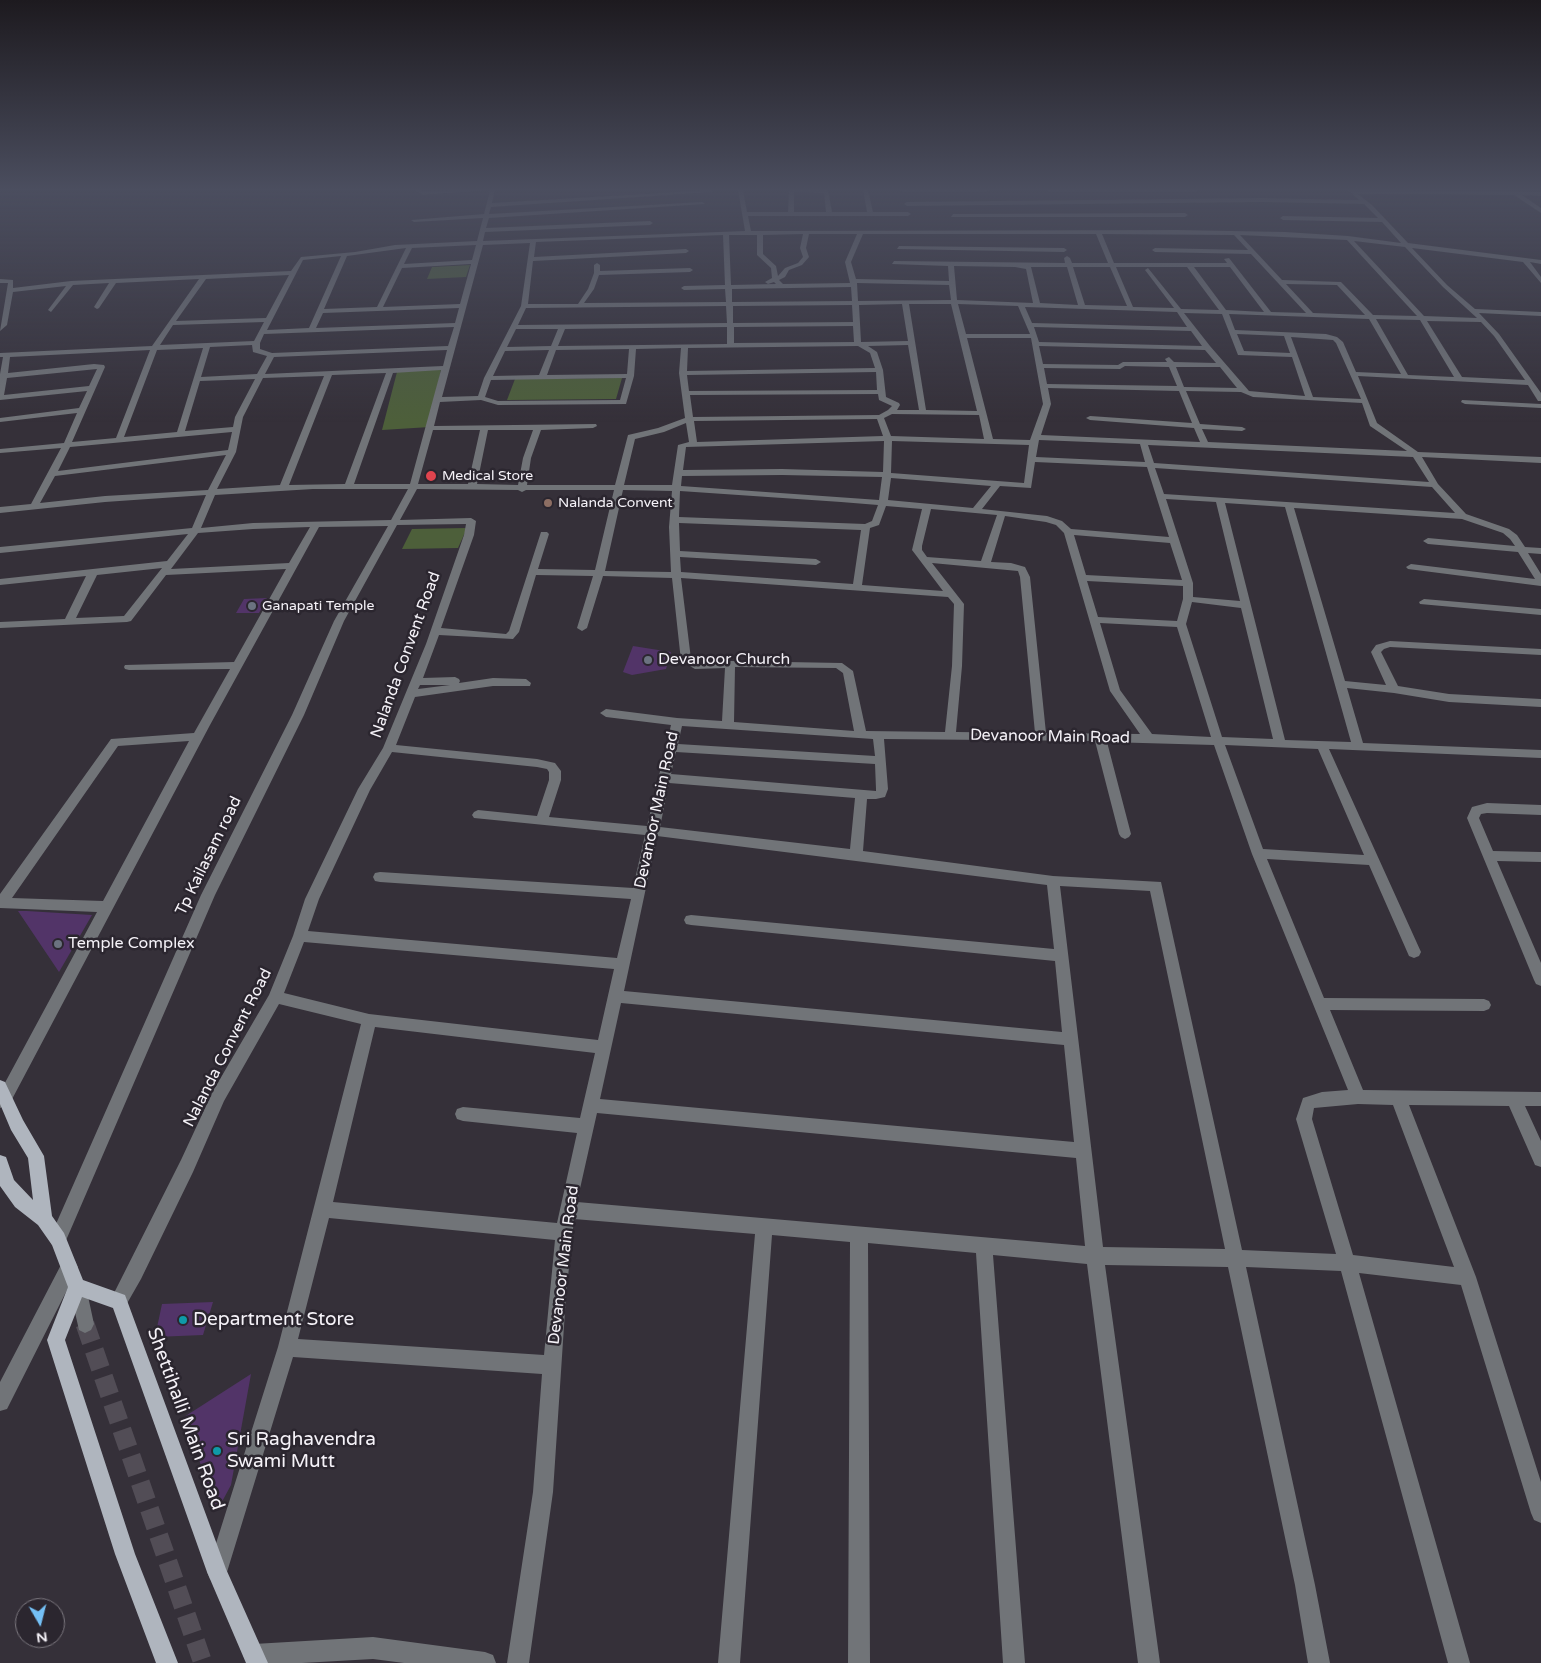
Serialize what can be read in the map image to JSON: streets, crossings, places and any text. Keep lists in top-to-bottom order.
{
  "streets": {
    "main road": ["Shettihalli Main Road"],
    "street": ["Nalanda Convent Road", "Devanoor Main Road", "Tp Kailasam road"]
  },
  "crossings": [
    ["Nalanda Convent Road", "Tp Kailasam road"],
    ["Nalanda Convent Road", "Shettihalli Main Road"]
  ],
  "places": [
    "Medical Store",
    "Nalanda Convent",
    "Ganapati Temple",
    "Devanoor Church",
    "Temple Complex",
    "Department Store",
    "Sri Raghavendra Swami Mutt"
  ],
  "north": "bottom"
}
